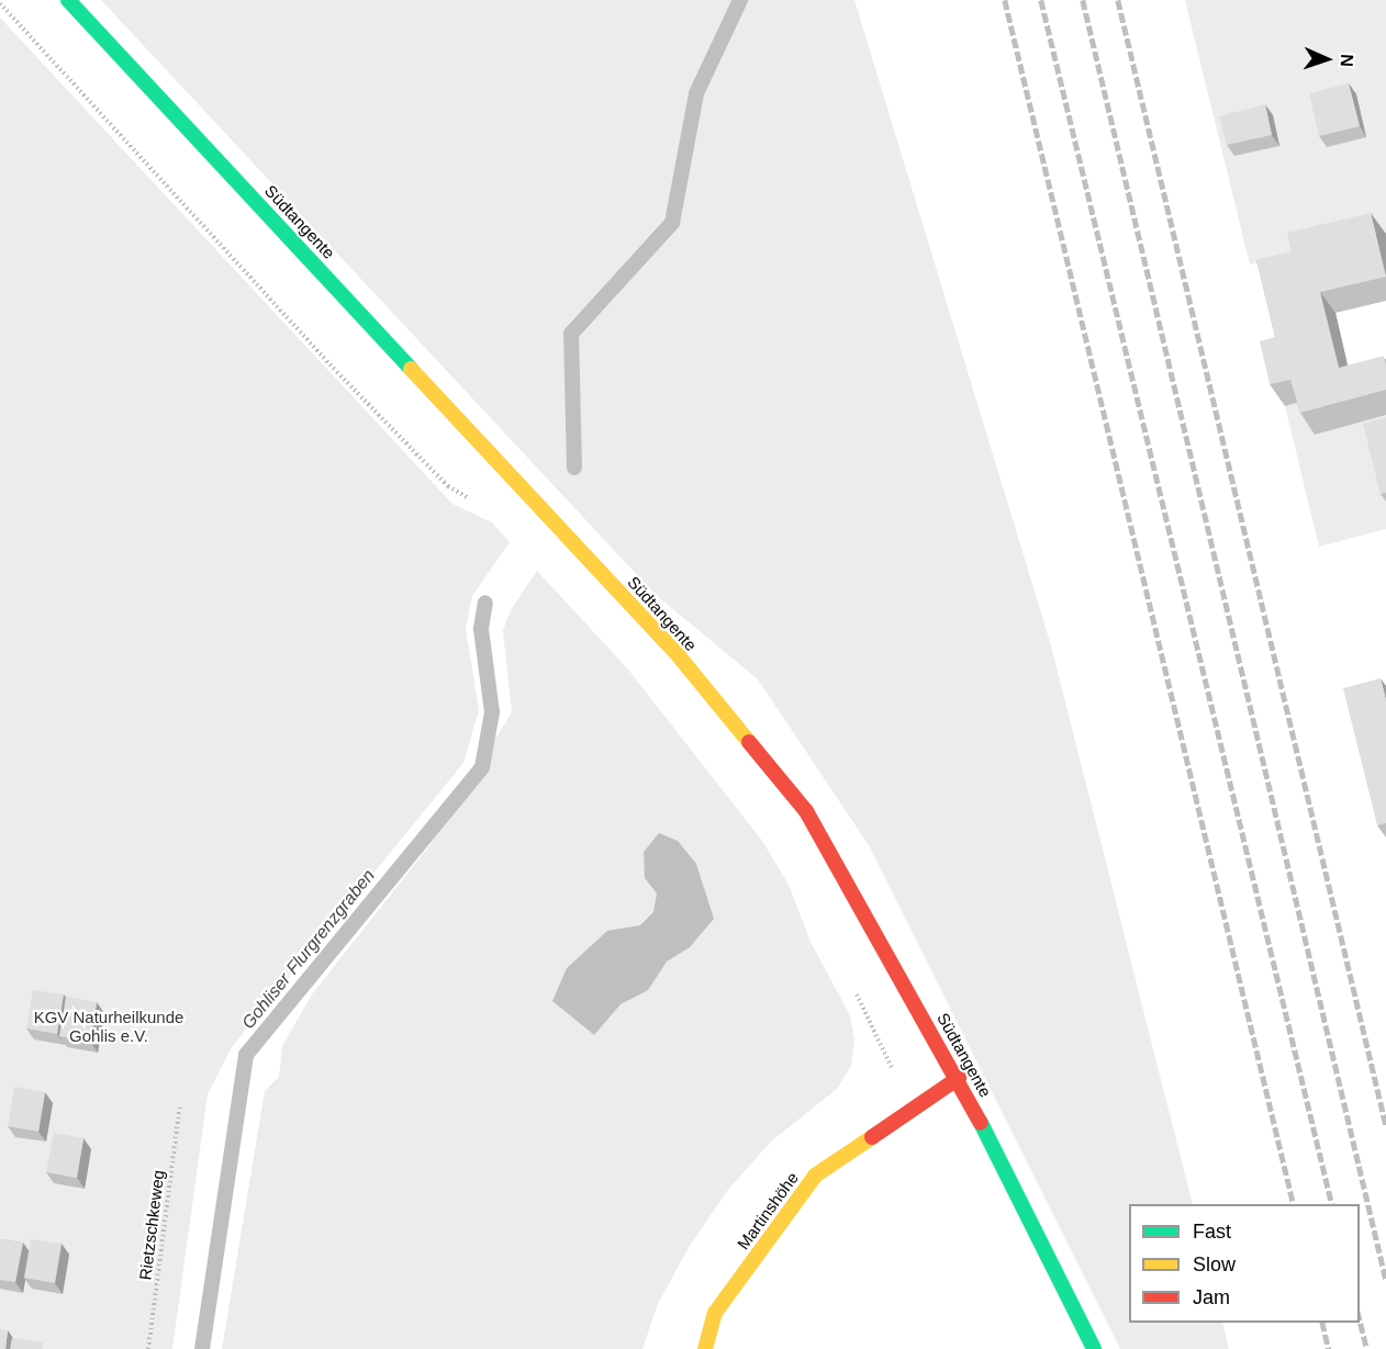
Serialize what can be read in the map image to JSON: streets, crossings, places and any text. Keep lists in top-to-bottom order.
{
  "streets": {
    "street": ["Südtangente", "Martinshöhe"],
    "path": ["Rietzschkeweg"]
  },
  "crossings": [
    ["Südtangente", "Martinshöhe"]
  ],
  "water": ["Gohliser Flurgrenzgraben"],
  "parks": ["KGV Naturheilkunde Gohlis e.V."],
  "legend": ["Fast", "Slow", "Jam"],
  "north": "right"
}
